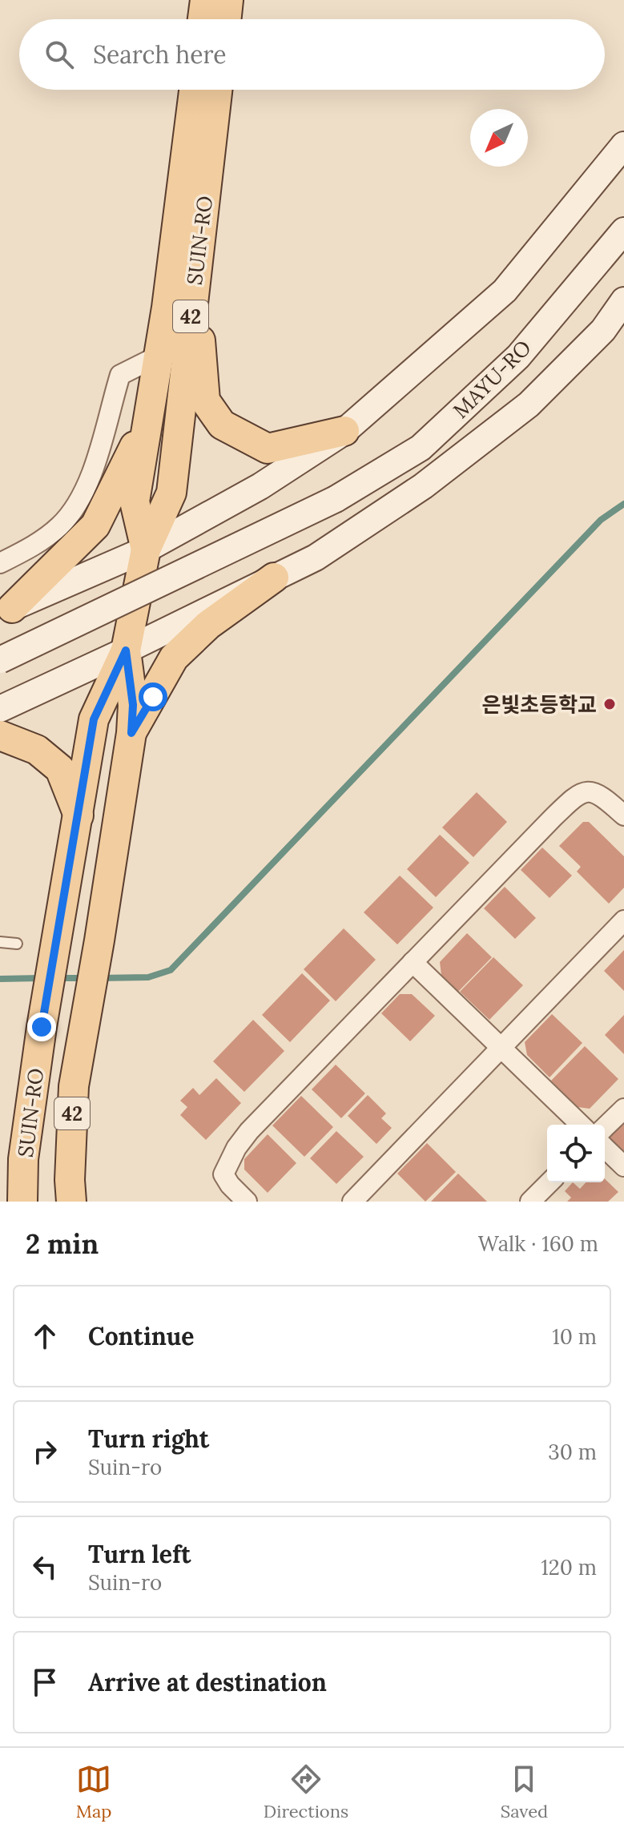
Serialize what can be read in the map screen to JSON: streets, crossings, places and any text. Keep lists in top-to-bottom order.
{
  "streets": {
    "main road": ["SUIN-RO", "42", "MAYU-RO"]
  },
  "places": ["은빛초등학교"],
  "north": "bottom left",
  "page": {
    "search": "Search here",
    "heading": ["2 min", "Walk · 160 m"],
    "list": [
      ["Continue", "10 m"],
      ["Turn right", "Suin-ro", "30 m"],
      ["Turn left", "Suin-ro", "120 m"],
      "Arrive at destination"
    ],
    "nav": ["Map", "Directions", "Saved"]
  }
}
